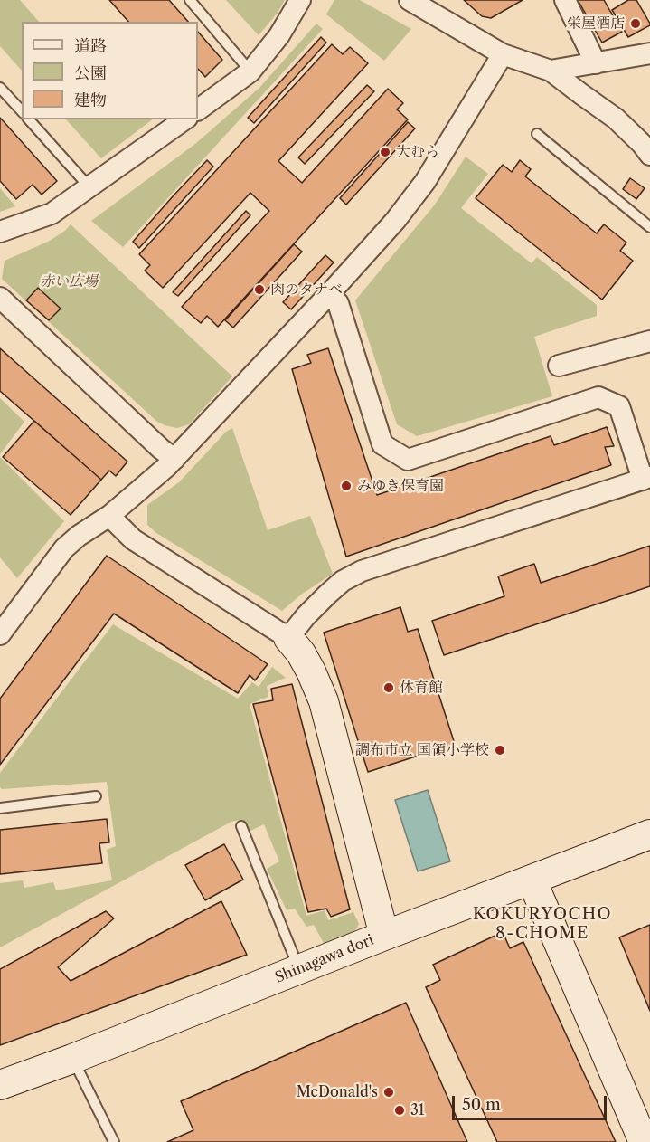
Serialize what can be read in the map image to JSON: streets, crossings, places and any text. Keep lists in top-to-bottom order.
{
  "streets": {
    "street": ["Shinagawa dori"]
  },
  "districts": ["KOKURYOCHO 8-CHOME"],
  "parks": ["赤い広場"],
  "places": [
    "栄屋酒店",
    "大むら",
    "肉のタナベ",
    "みゆき保育園",
    "体育館",
    "調布市立 国領小学校",
    "McDonald's",
    "31"
  ],
  "legend": ["道路", "公園", "建物"],
  "scale_bar": "50 m"
}
